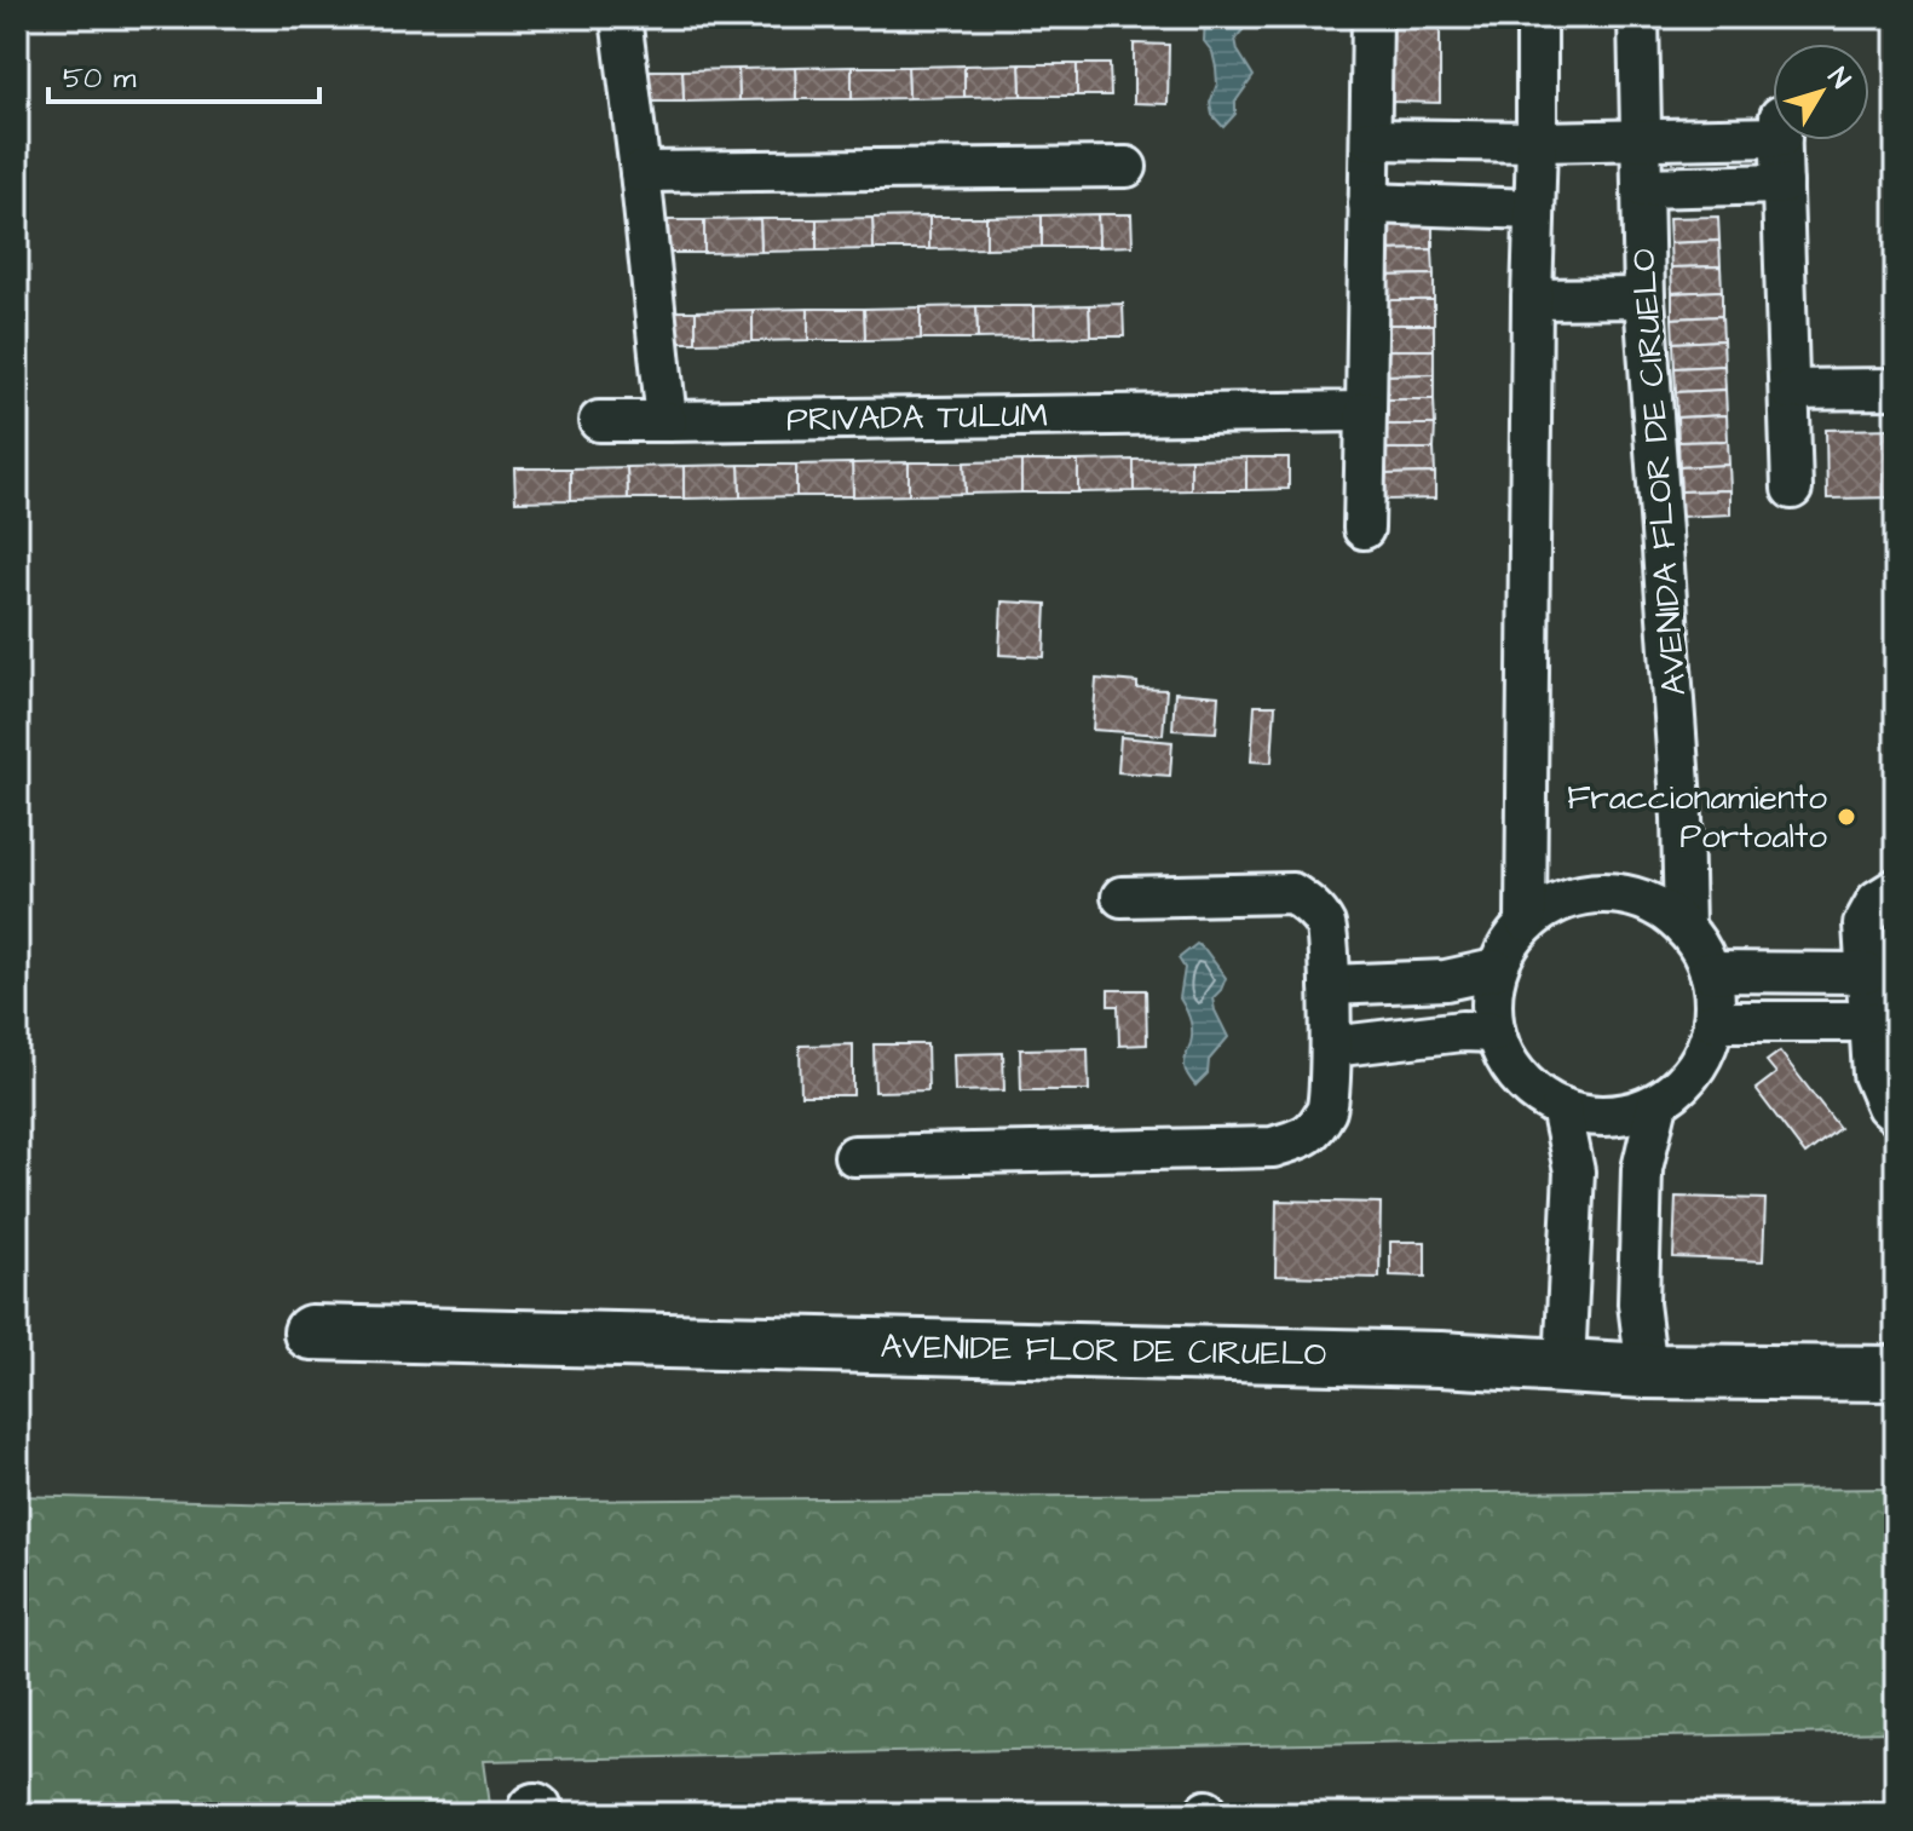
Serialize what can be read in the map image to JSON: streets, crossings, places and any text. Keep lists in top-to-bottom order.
{
  "streets": {
    "main road": ["AVENIDE FLOR DE CIRUELO"],
    "street": ["PRIVADA TULUM", "AVENIDA FLOR DE CIRUELO"]
  },
  "places": ["Fraccionamiento Portoalto"],
  "scale_bar": "50 m",
  "north": "top right"
}
